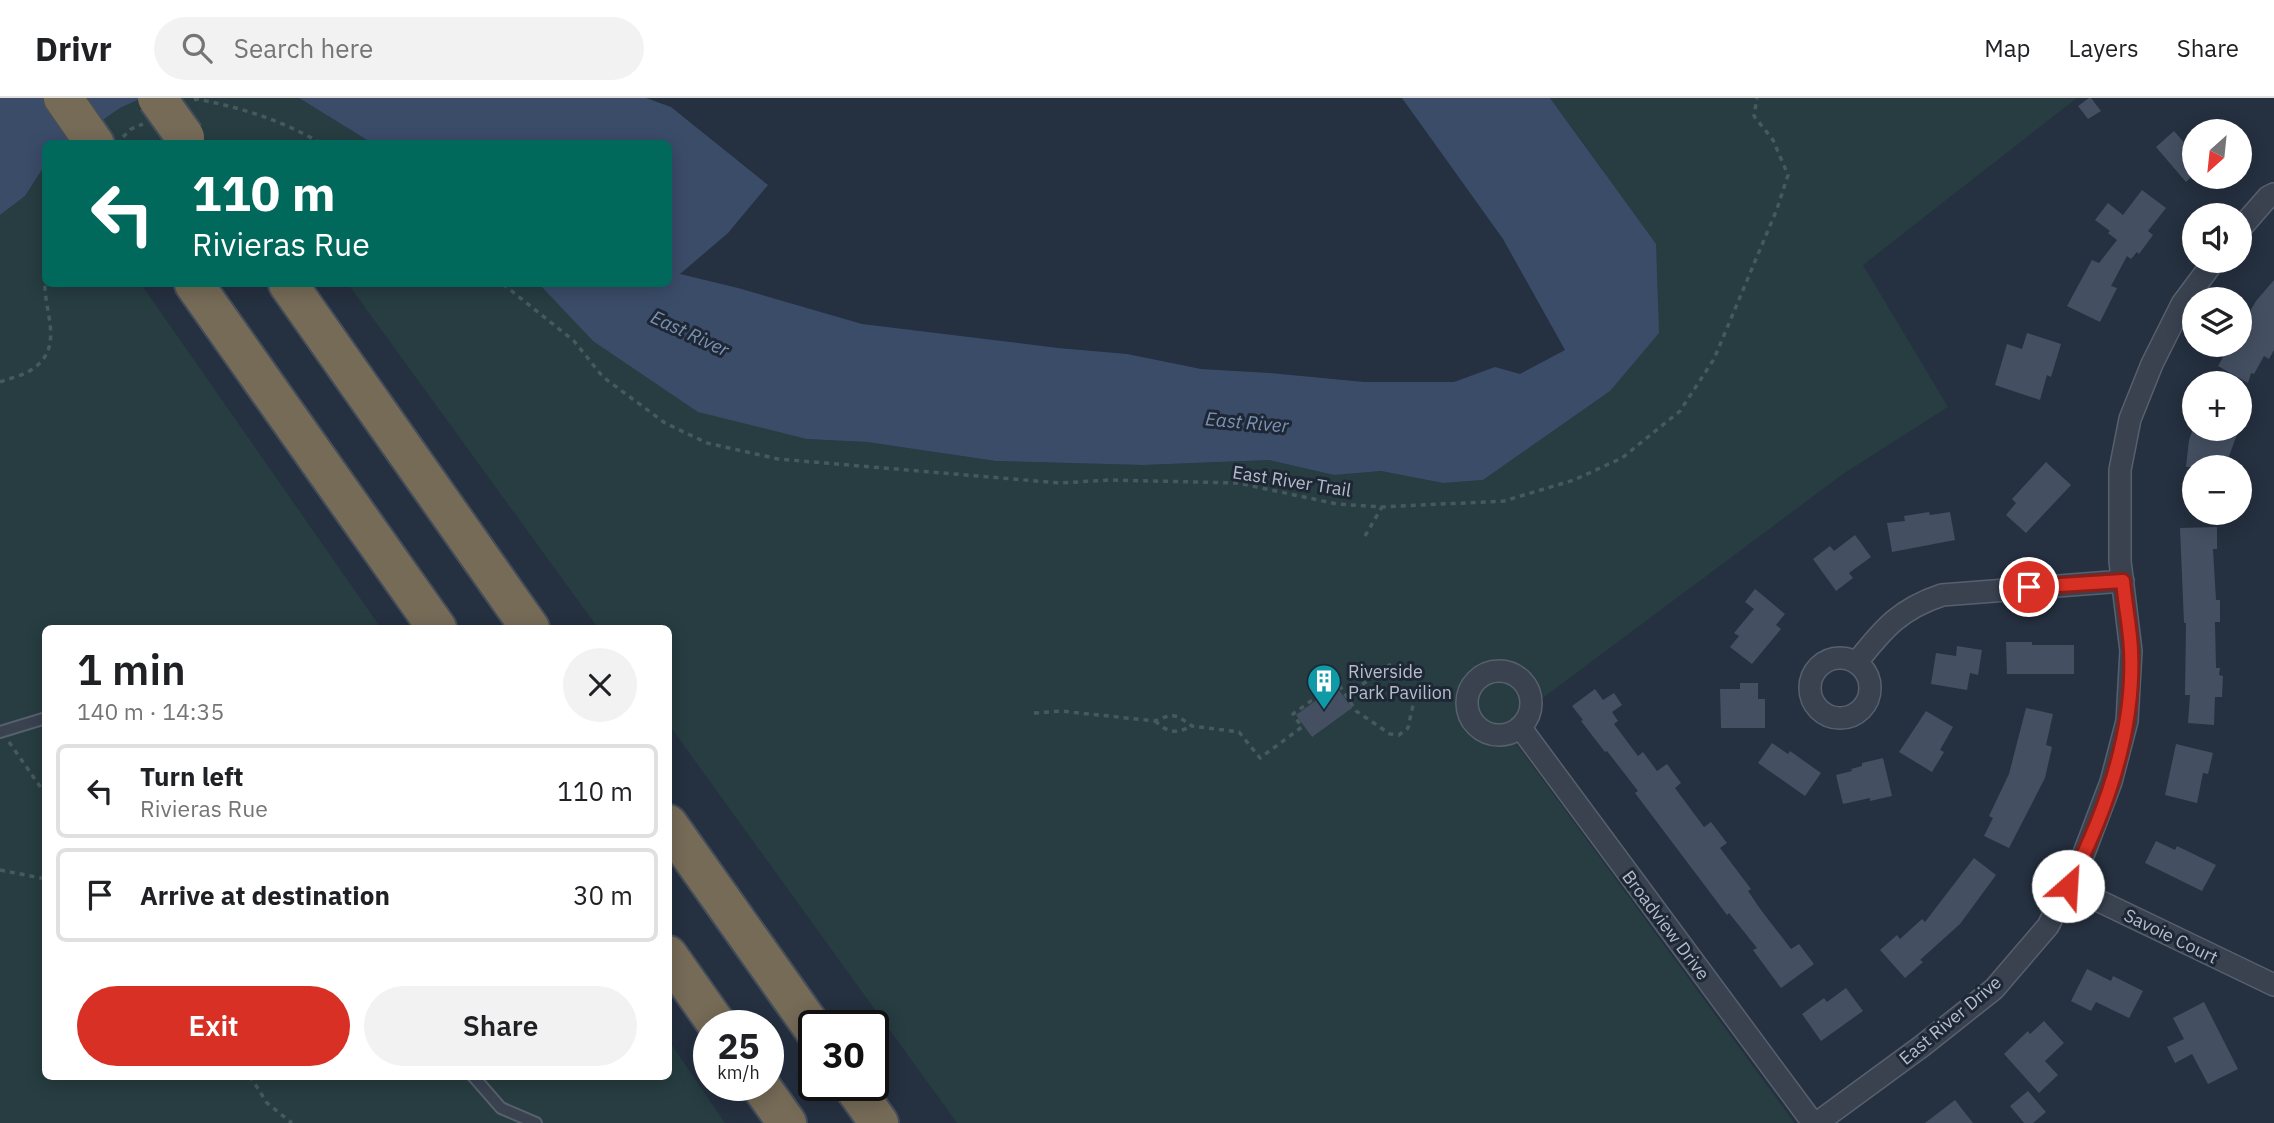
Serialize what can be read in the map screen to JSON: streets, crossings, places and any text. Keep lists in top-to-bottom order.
{
  "streets": {
    "street": ["Broadview Drive", "Savoie Court", "East River Drive"],
    "path": ["East River Trail"]
  },
  "crossings": [
    ["Broadview Drive", "East River Drive"],
    ["Savoie Court", "East River Drive"]
  ],
  "water": ["East River"],
  "places": {
    "building": ["Riverside Park Pavilion"]
  },
  "north": "bottom left",
  "page": {
    "header": "Drivr",
    "search": "Search here",
    "nav": ["Map", "Layers", "Share"],
    "map_buttons": ["+", "−"],
    "turn": ["110 m", "Rivieras Rue"],
    "heading": ["1 min", "140 m · 14:35"],
    "list": [
      {
        "name": "Turn left",
        "note": "Rivieras Rue",
        "value": "110 m"
      },
      {
        "name": "Arrive at destination",
        "value": "30 m"
      }
    ],
    "buttons": ["Exit", "Share"],
    "speed": "25 km/h",
    "limit": "30"
  }
}
